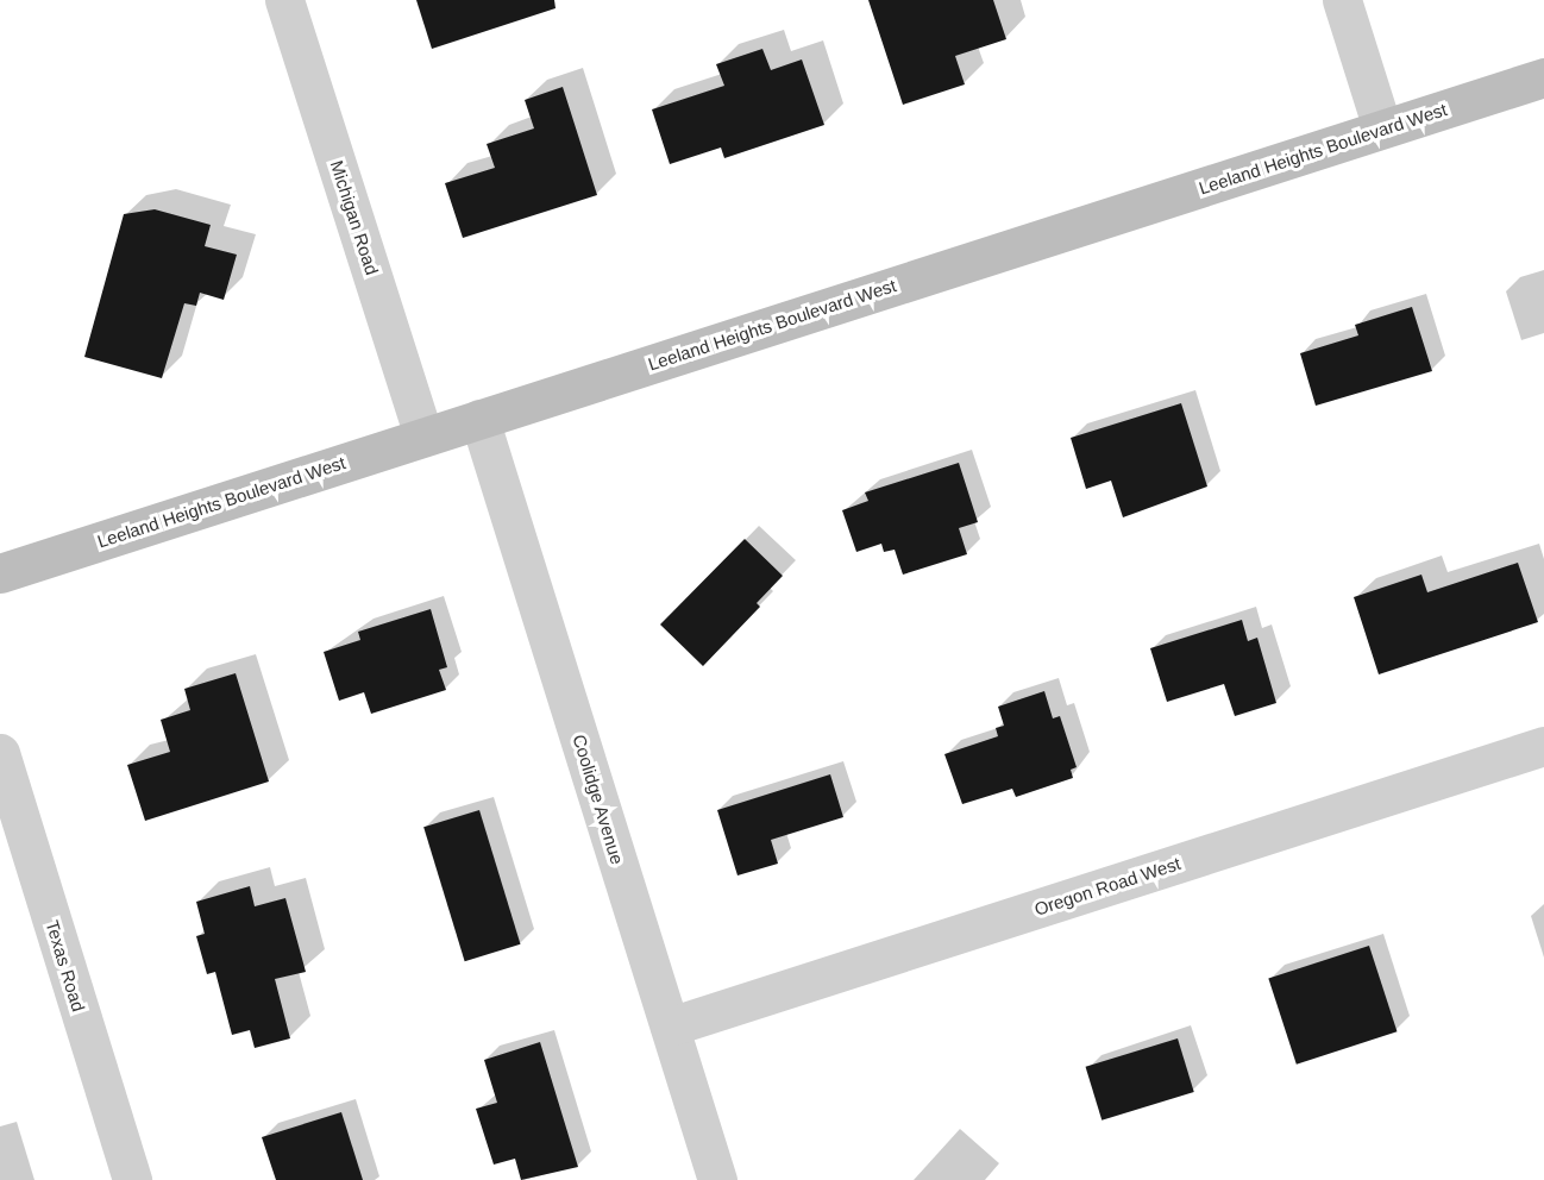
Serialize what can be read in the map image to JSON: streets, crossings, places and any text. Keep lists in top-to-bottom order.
{
  "streets": {
    "main road": ["Leeland Heights Boulevard West"],
    "street": [
      "Michigan Road",
      "Coolidge Avenue",
      "Oregon Road West",
      "Texas Road"
    ]
  },
  "crossings": [
    ["Leeland Heights Boulevard West", "Michigan Road"],
    ["Leeland Heights Boulevard West", "Coolidge Avenue"],
    ["Coolidge Avenue", "Oregon Road West"]
  ]
}
